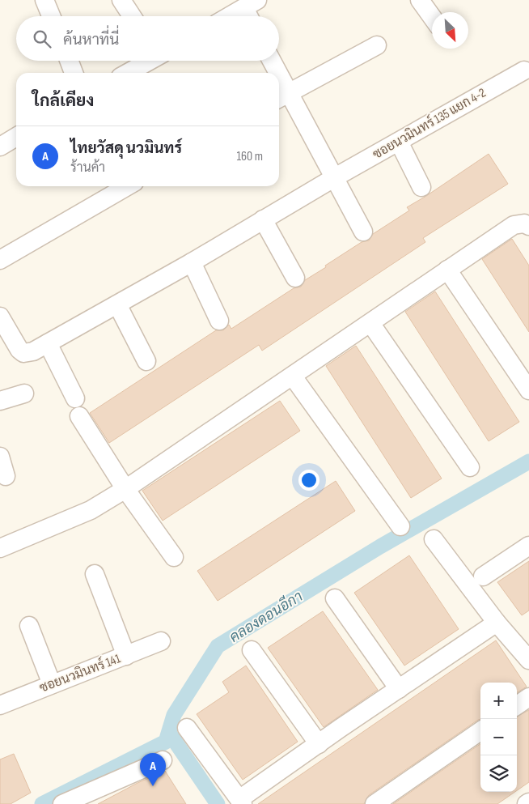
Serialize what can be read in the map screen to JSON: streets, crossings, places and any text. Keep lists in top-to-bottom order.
{
  "streets": {
    "street": ["ซอยนวมินทร์ 135 แยก 4-2", "ซอยนวมินทร์ 141"]
  },
  "water": ["คลองดอนอีกา"],
  "north": "bottom right",
  "page": {
    "search": "ค้นหาที่นี่",
    "heading": "ใกล้เคียง",
    "list": [
      {
        "mark": "A",
        "name": "ไทยวัสดุ นวมินทร์",
        "note": "ร้านค้า",
        "value": "160 m"
      }
    ],
    "map_buttons": ["+", "−"],
    "pins": "A"
  }
}
